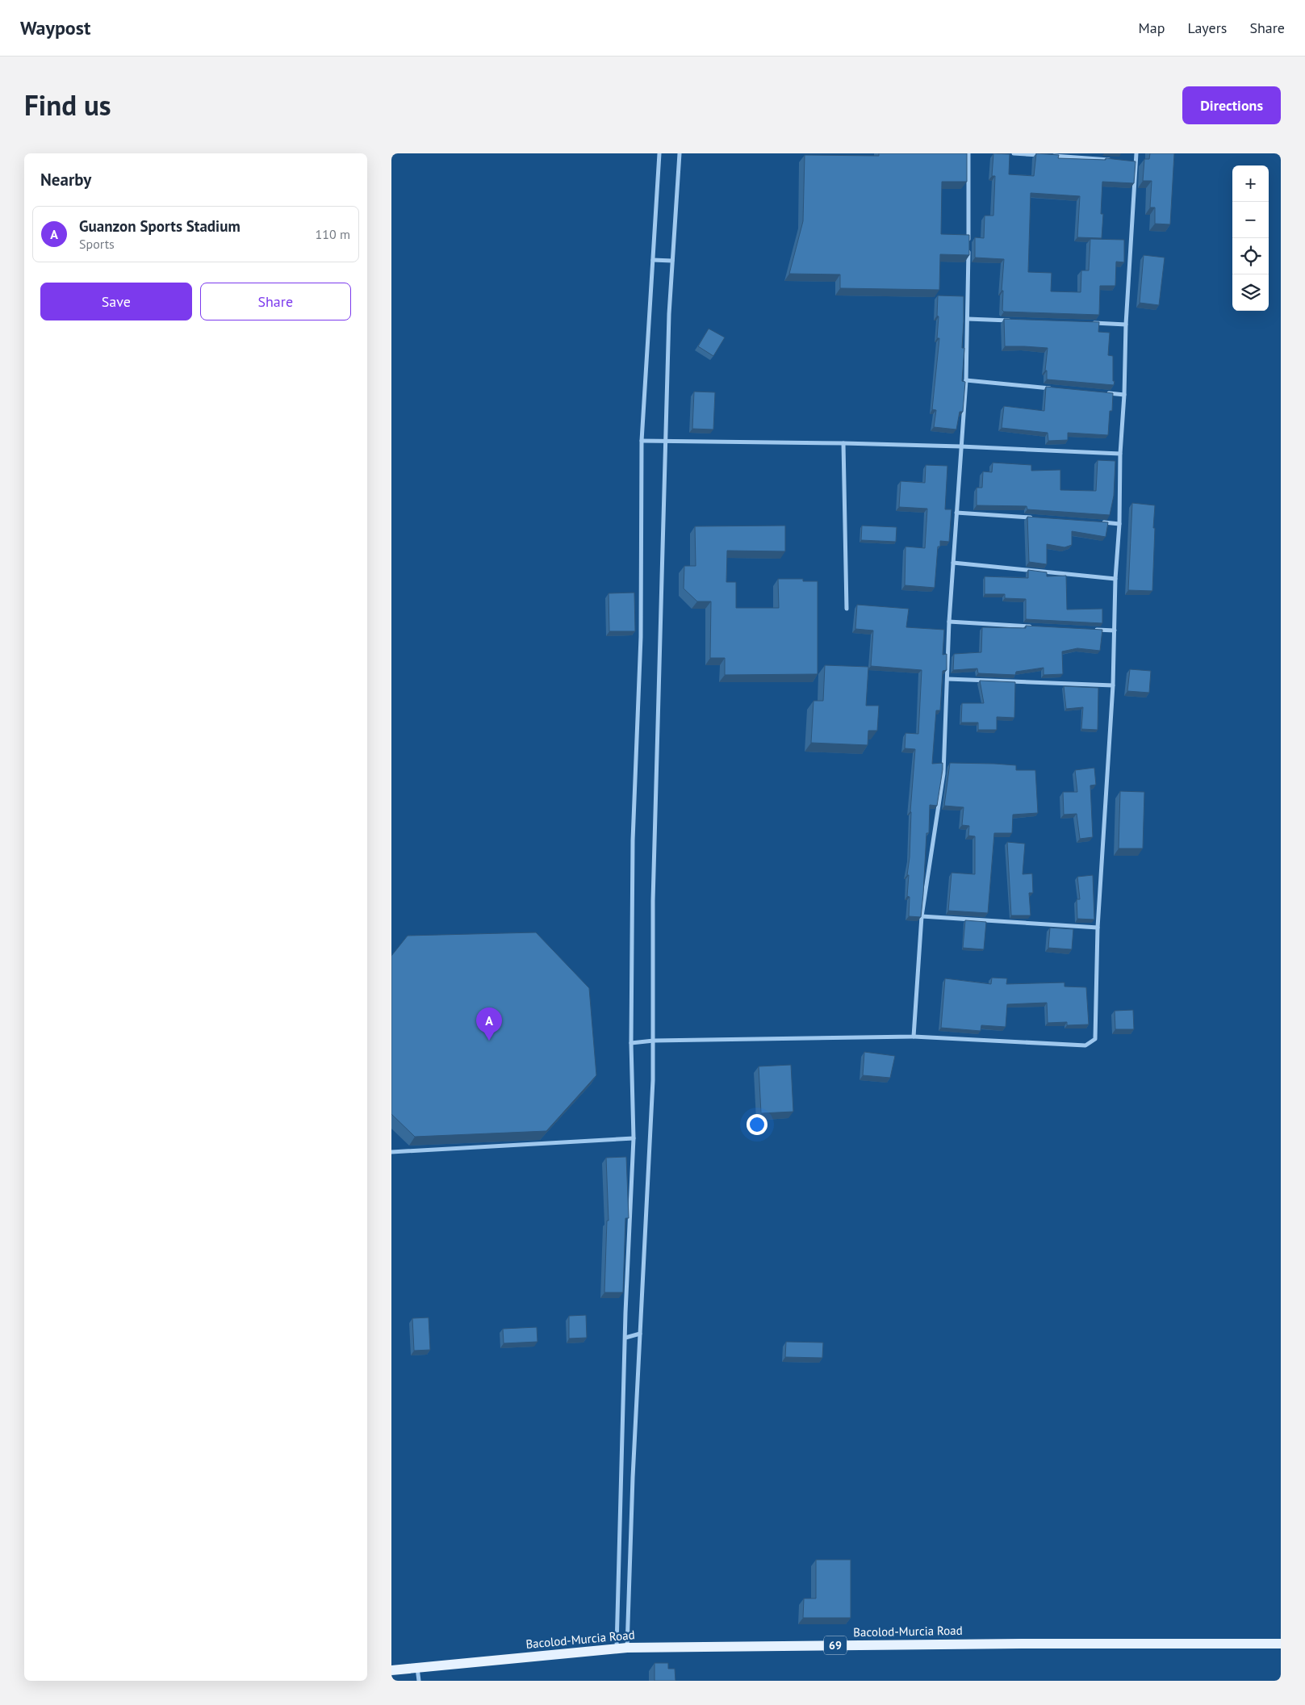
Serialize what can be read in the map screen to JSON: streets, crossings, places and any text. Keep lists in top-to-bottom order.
{
  "streets": {
    "main road": ["Bacolod-Murcia Road", "69"]
  },
  "page": {
    "header": "Waypost",
    "nav": ["Map", "Layers", "Share"],
    "title": "Find us",
    "buttons": [
      "Directions",
      ["Save", "Share"]
    ],
    "heading": "Nearby",
    "map_buttons": ["+", "−"],
    "list": [
      {
        "mark": "A",
        "name": "Guanzon Sports Stadium",
        "note": "Sports",
        "value": "110 m"
      }
    ],
    "pins": "A"
  }
}
